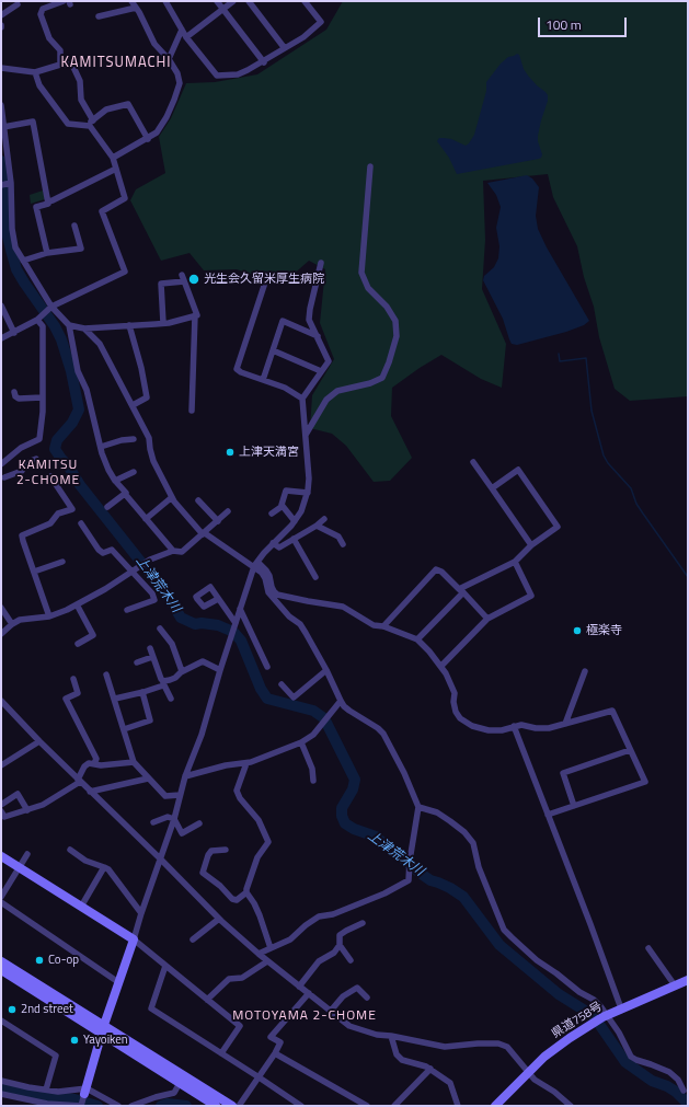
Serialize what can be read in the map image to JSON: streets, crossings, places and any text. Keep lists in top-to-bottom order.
{
  "streets": {
    "street": ["県道758号"]
  },
  "districts": ["KAMITSUMACHI", "KAMITSU 2-CHOME", "MOTOYAMA 2-CHOME"],
  "water": ["上津荒木川"],
  "places": [
    "光生会久留米厚生病院",
    "上津天満宮",
    "極楽寺",
    "Co-op",
    "2nd street",
    "Yayoiken"
  ],
  "scale_bar": "100 m"
}
